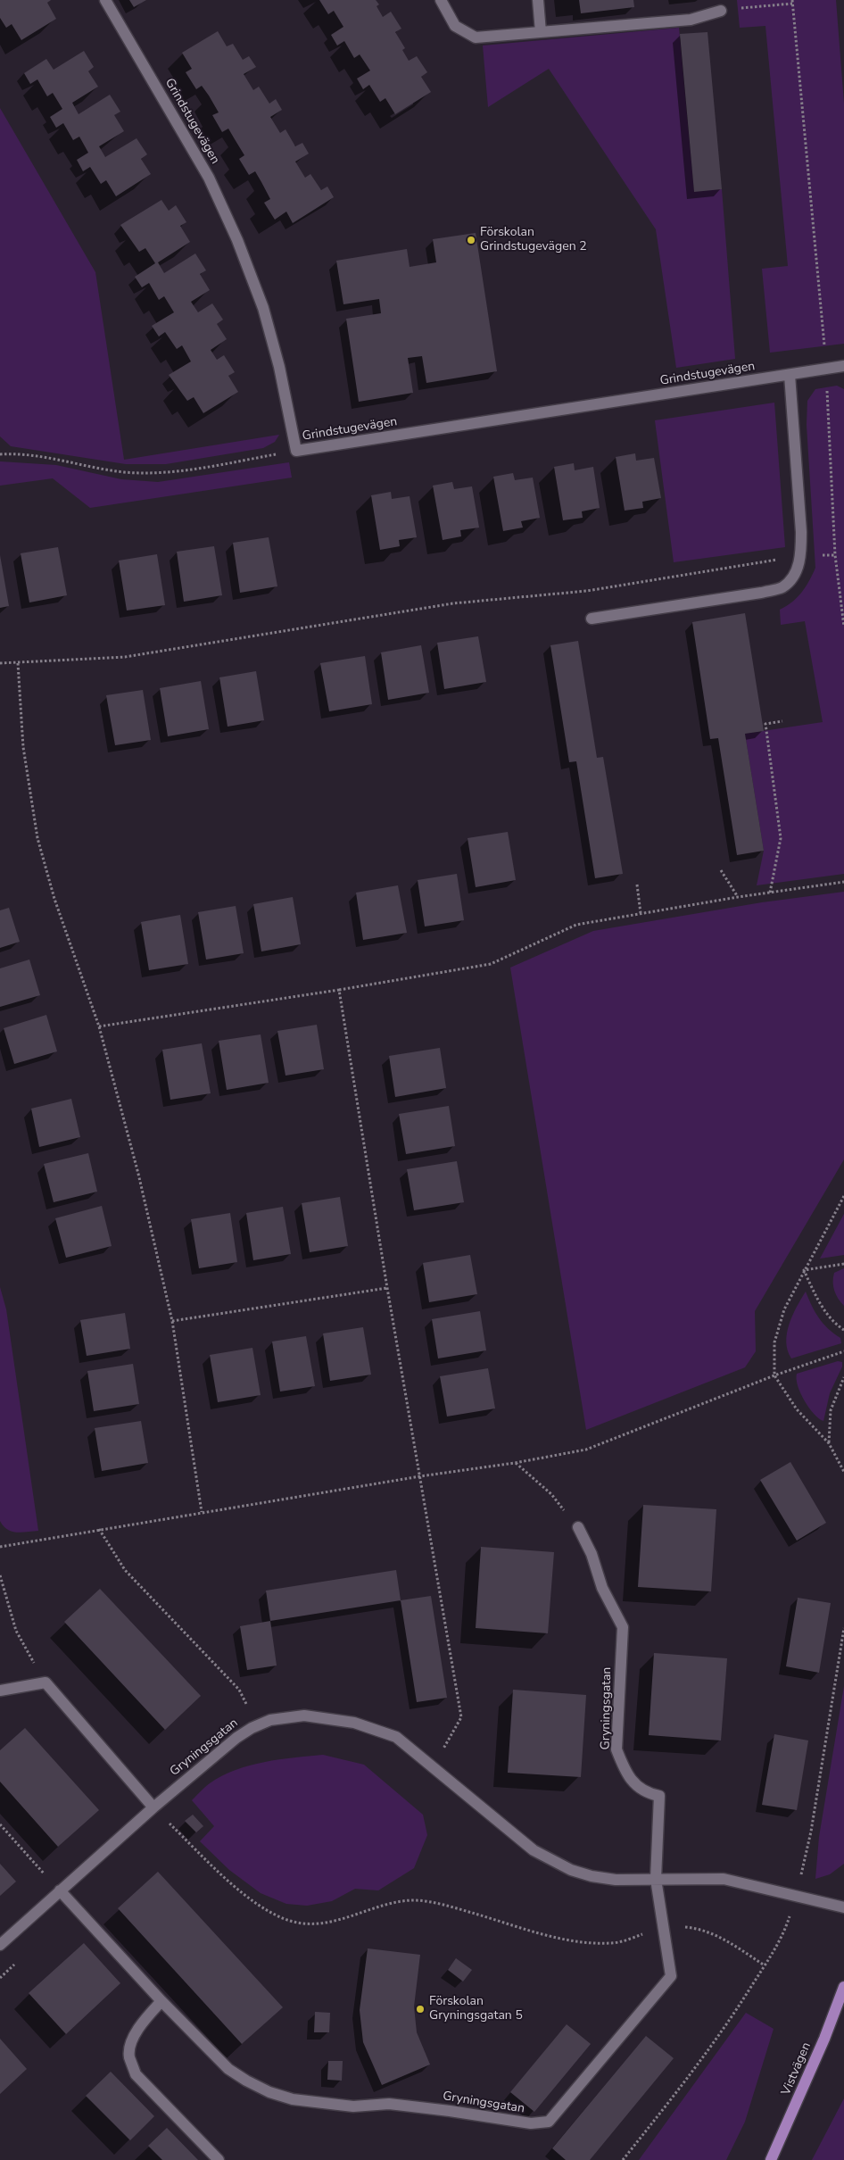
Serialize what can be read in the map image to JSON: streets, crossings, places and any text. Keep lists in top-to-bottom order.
{
  "streets": {
    "main road": ["Vistvägen"],
    "street": ["Grindstugevägen", "Gryningsgatan"]
  },
  "places": ["Förskolan Grindstugevägen 2", "Förskolan Gryningsgatan 5"]
}
